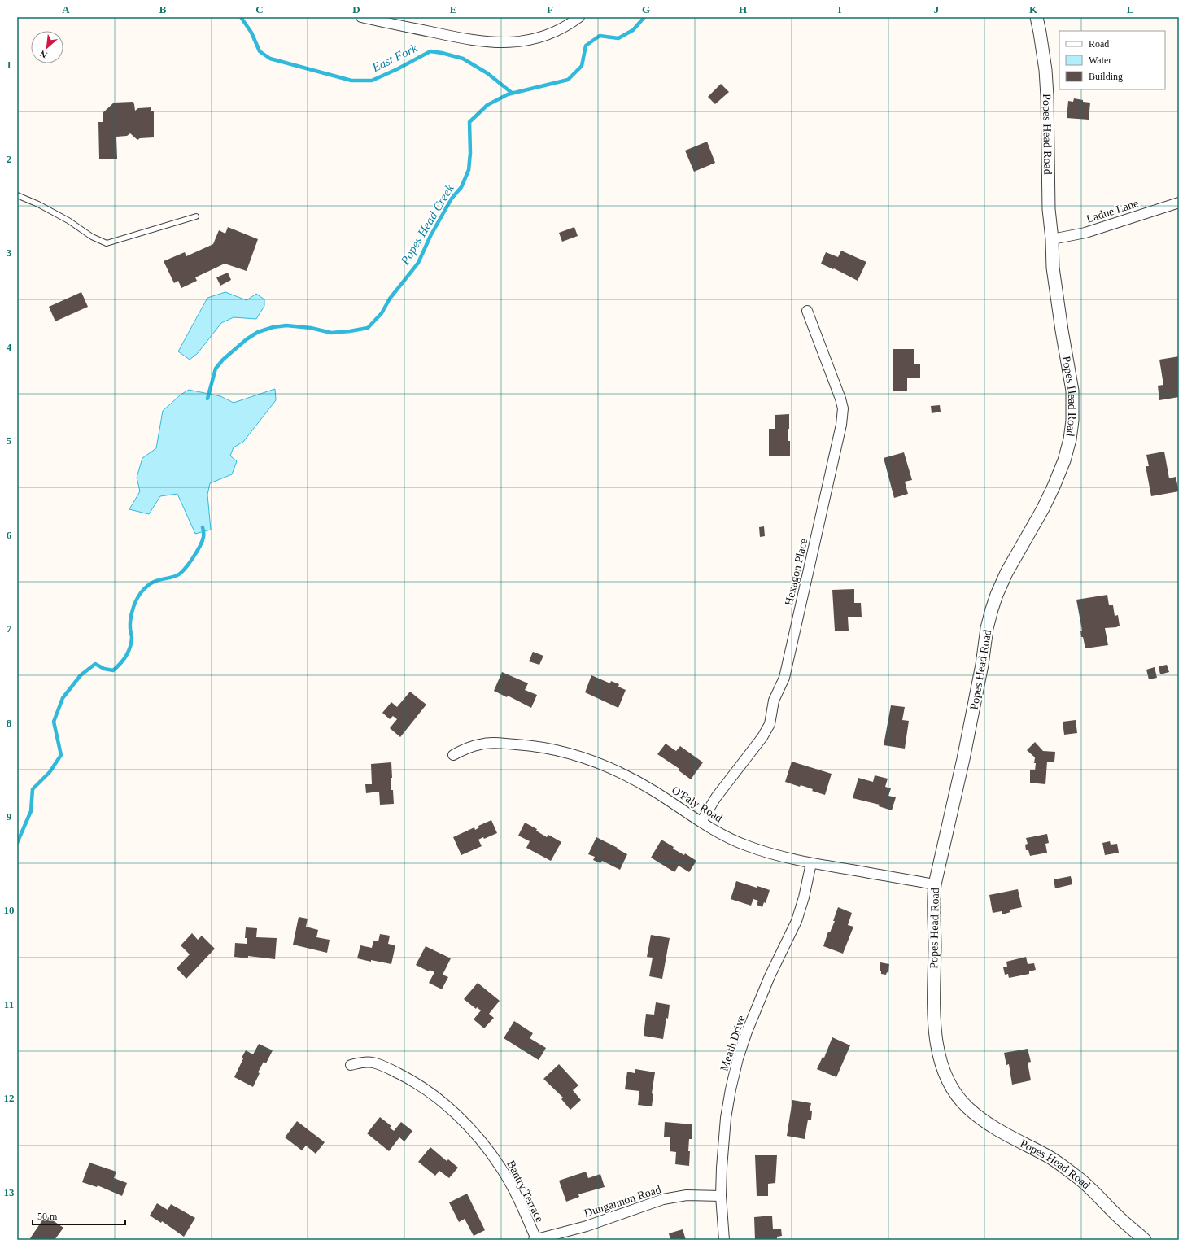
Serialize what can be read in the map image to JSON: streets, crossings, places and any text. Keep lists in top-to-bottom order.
{
  "streets": {
    "street": [
      "Popes Head Road",
      "Ladue Lane",
      "Hexagon Place",
      "O'Faly Road",
      "Meath Drive",
      "Bantry Terrace",
      "Dungannon Road"
    ]
  },
  "crossings": [
    ["Popes Head Road", "Ladue Lane"],
    ["Popes Head Road", "O'Faly Road"],
    ["Hexagon Place", "O'Faly Road"],
    ["O'Faly Road", "Meath Drive"],
    ["Meath Drive", "Dungannon Road"],
    ["Bantry Terrace", "Dungannon Road"]
  ],
  "water": ["East Fork", "Popes Head Creek"],
  "legend": ["Road", "Water", "Building"],
  "scale_bar": "50 m",
  "north": "bottom left",
  "grid": {
    "columns": [
      "A",
      "B",
      "C",
      "D",
      "E",
      "F",
      "G",
      "H",
      "I",
      "J",
      "K",
      "L"
    ],
    "rows": [
      "1",
      "2",
      "3",
      "4",
      "5",
      "6",
      "7",
      "8",
      "9",
      "10",
      "11",
      "12",
      "13"
    ]
  }
}
